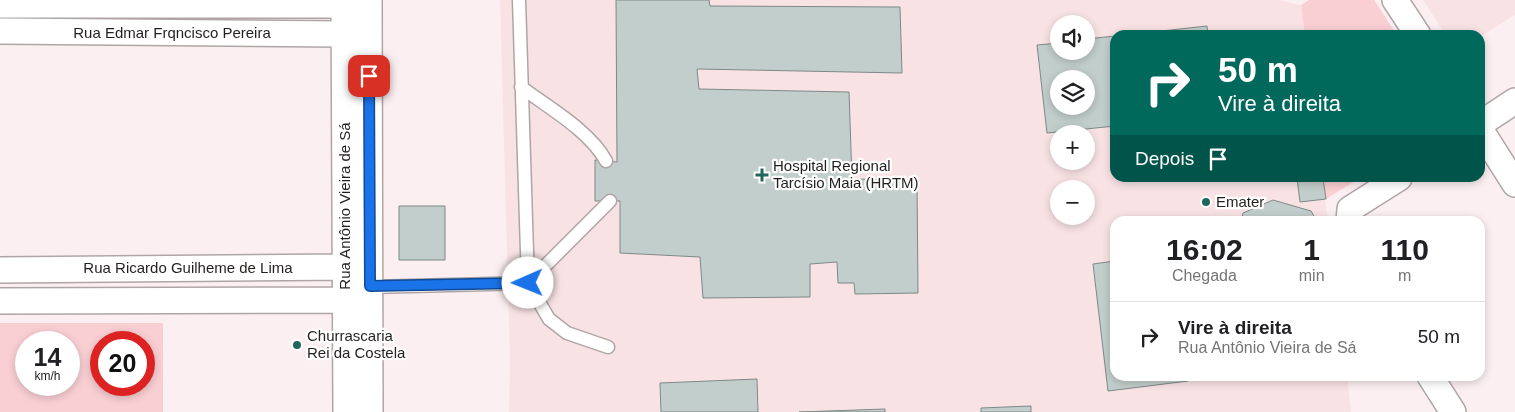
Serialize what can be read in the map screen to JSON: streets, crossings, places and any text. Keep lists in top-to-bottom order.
{
  "streets": {
    "street": ["Rua Edmar Frqncisco Pereira", "Rua Antônio Vieira de Sá", "Rua Ricardo Guilheme de Lima"]
  },
  "crossings": [
    ["Rua Edmar Frqncisco Pereira", "Rua Antônio Vieira de Sá"],
    ["Rua Antônio Vieira de Sá", "Rua Ricardo Guilheme de Lima"]
  ],
  "places": {
    "health": ["Hospital Regional Tarcísio Maia (HRTM)"],
    "other": ["Emater", "Churrascaria Rei da Costela"]
  },
  "page": {
    "map_buttons": ["+", "−"],
    "turn": ["50 m", "Vire à direita"],
    "then": "Depois",
    "eta": [
      "16:02",
      "Chegada",
      "1",
      "min",
      "110",
      "m"
    ],
    "list": [
      {
        "name": "Vire à direita",
        "note": "Rua Antônio Vieira de Sá",
        "value": "50 m"
      }
    ],
    "speed": "14 km/h",
    "limit": "20"
  }
}
